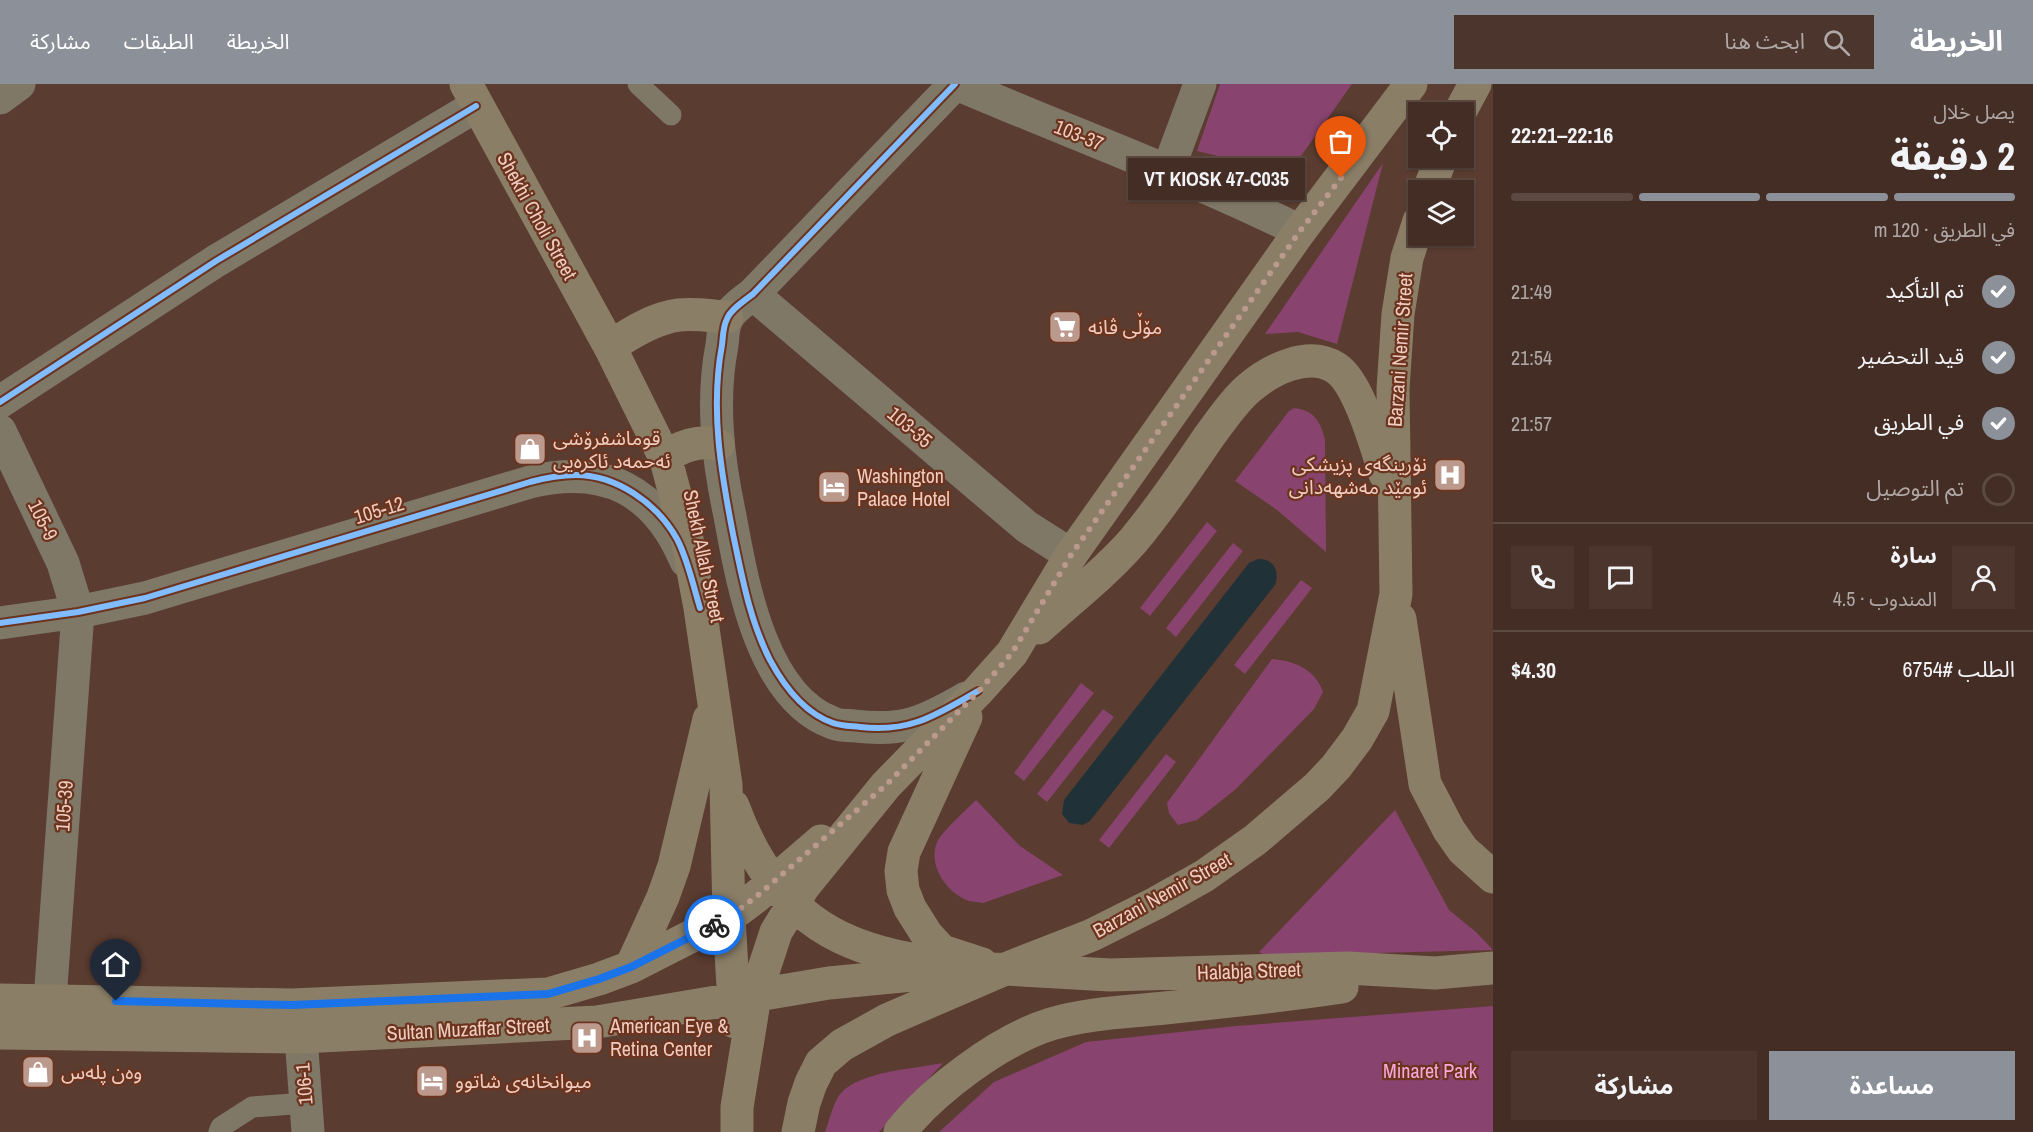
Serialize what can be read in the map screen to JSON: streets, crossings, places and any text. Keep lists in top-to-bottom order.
{
  "streets": {
    "main road": [
      "Shekhi Choli Street",
      "Barzani Nemir Street",
      "Shekh Allah Street",
      "Halabja Street",
      "Sultan Muzaffar Street"
    ],
    "street": [
      "103-37",
      "103-35",
      "105-12",
      "105-9",
      "105-39",
      "106-1"
    ]
  },
  "crossings": [
    ["Shekhi Choli Street", "Shekh Allah Street"],
    ["Barzani Nemir Street", "Halabja Street"],
    ["Barzani Nemir Street", "Sultan Muzaffar Street"],
    ["105-12", "105-9"],
    ["105-12", "Shekh Allah Street"],
    ["105-12", "105-39"],
    ["105-9", "105-39"],
    ["105-39", "Sultan Muzaffar Street"],
    ["Halabja Street", "Sultan Muzaffar Street"],
    ["Sultan Muzaffar Street", "106-1"]
  ],
  "parks": ["Minaret Park"],
  "places": {
    "other": ["VT KIOSK 47-C035"],
    "supermarket": ["مۆڵی ڤانە"],
    "shop": ["قوماشفرۆشی ئەحمەد ئاکرەیی", "وەن پلەس"],
    "hospital": ["نۆرینگەی پزیشکی ئومێد مەشهەدانی", "American Eye & Retina Center"],
    "hotel": ["Washington Palace Hotel", "میوانخانەی شاتوو"]
  },
  "page": {
    "header": "الخريطة",
    "search": "ابحث هنا",
    "nav": ["الخريطة", "الطبقات", "مشاركة"],
    "heading": ["2 دقيقة", "يصل خلال", "22:16–22:21"],
    "panel": [
      "سارة",
      "المندوب · 4.5",
      "الطلب #6754",
      "$4.30"
    ],
    "bubble": "VT KIOSK 47-C035",
    "bar": "في الطريق · 120 m",
    "list": [
      ["تم التأكيد", "21:49"],
      ["قيد التحضير", "21:54"],
      ["في الطريق", "21:57"],
      "تم التوصيل"
    ],
    "buttons": ["مساعدة", "مشاركة"]
  }
}
